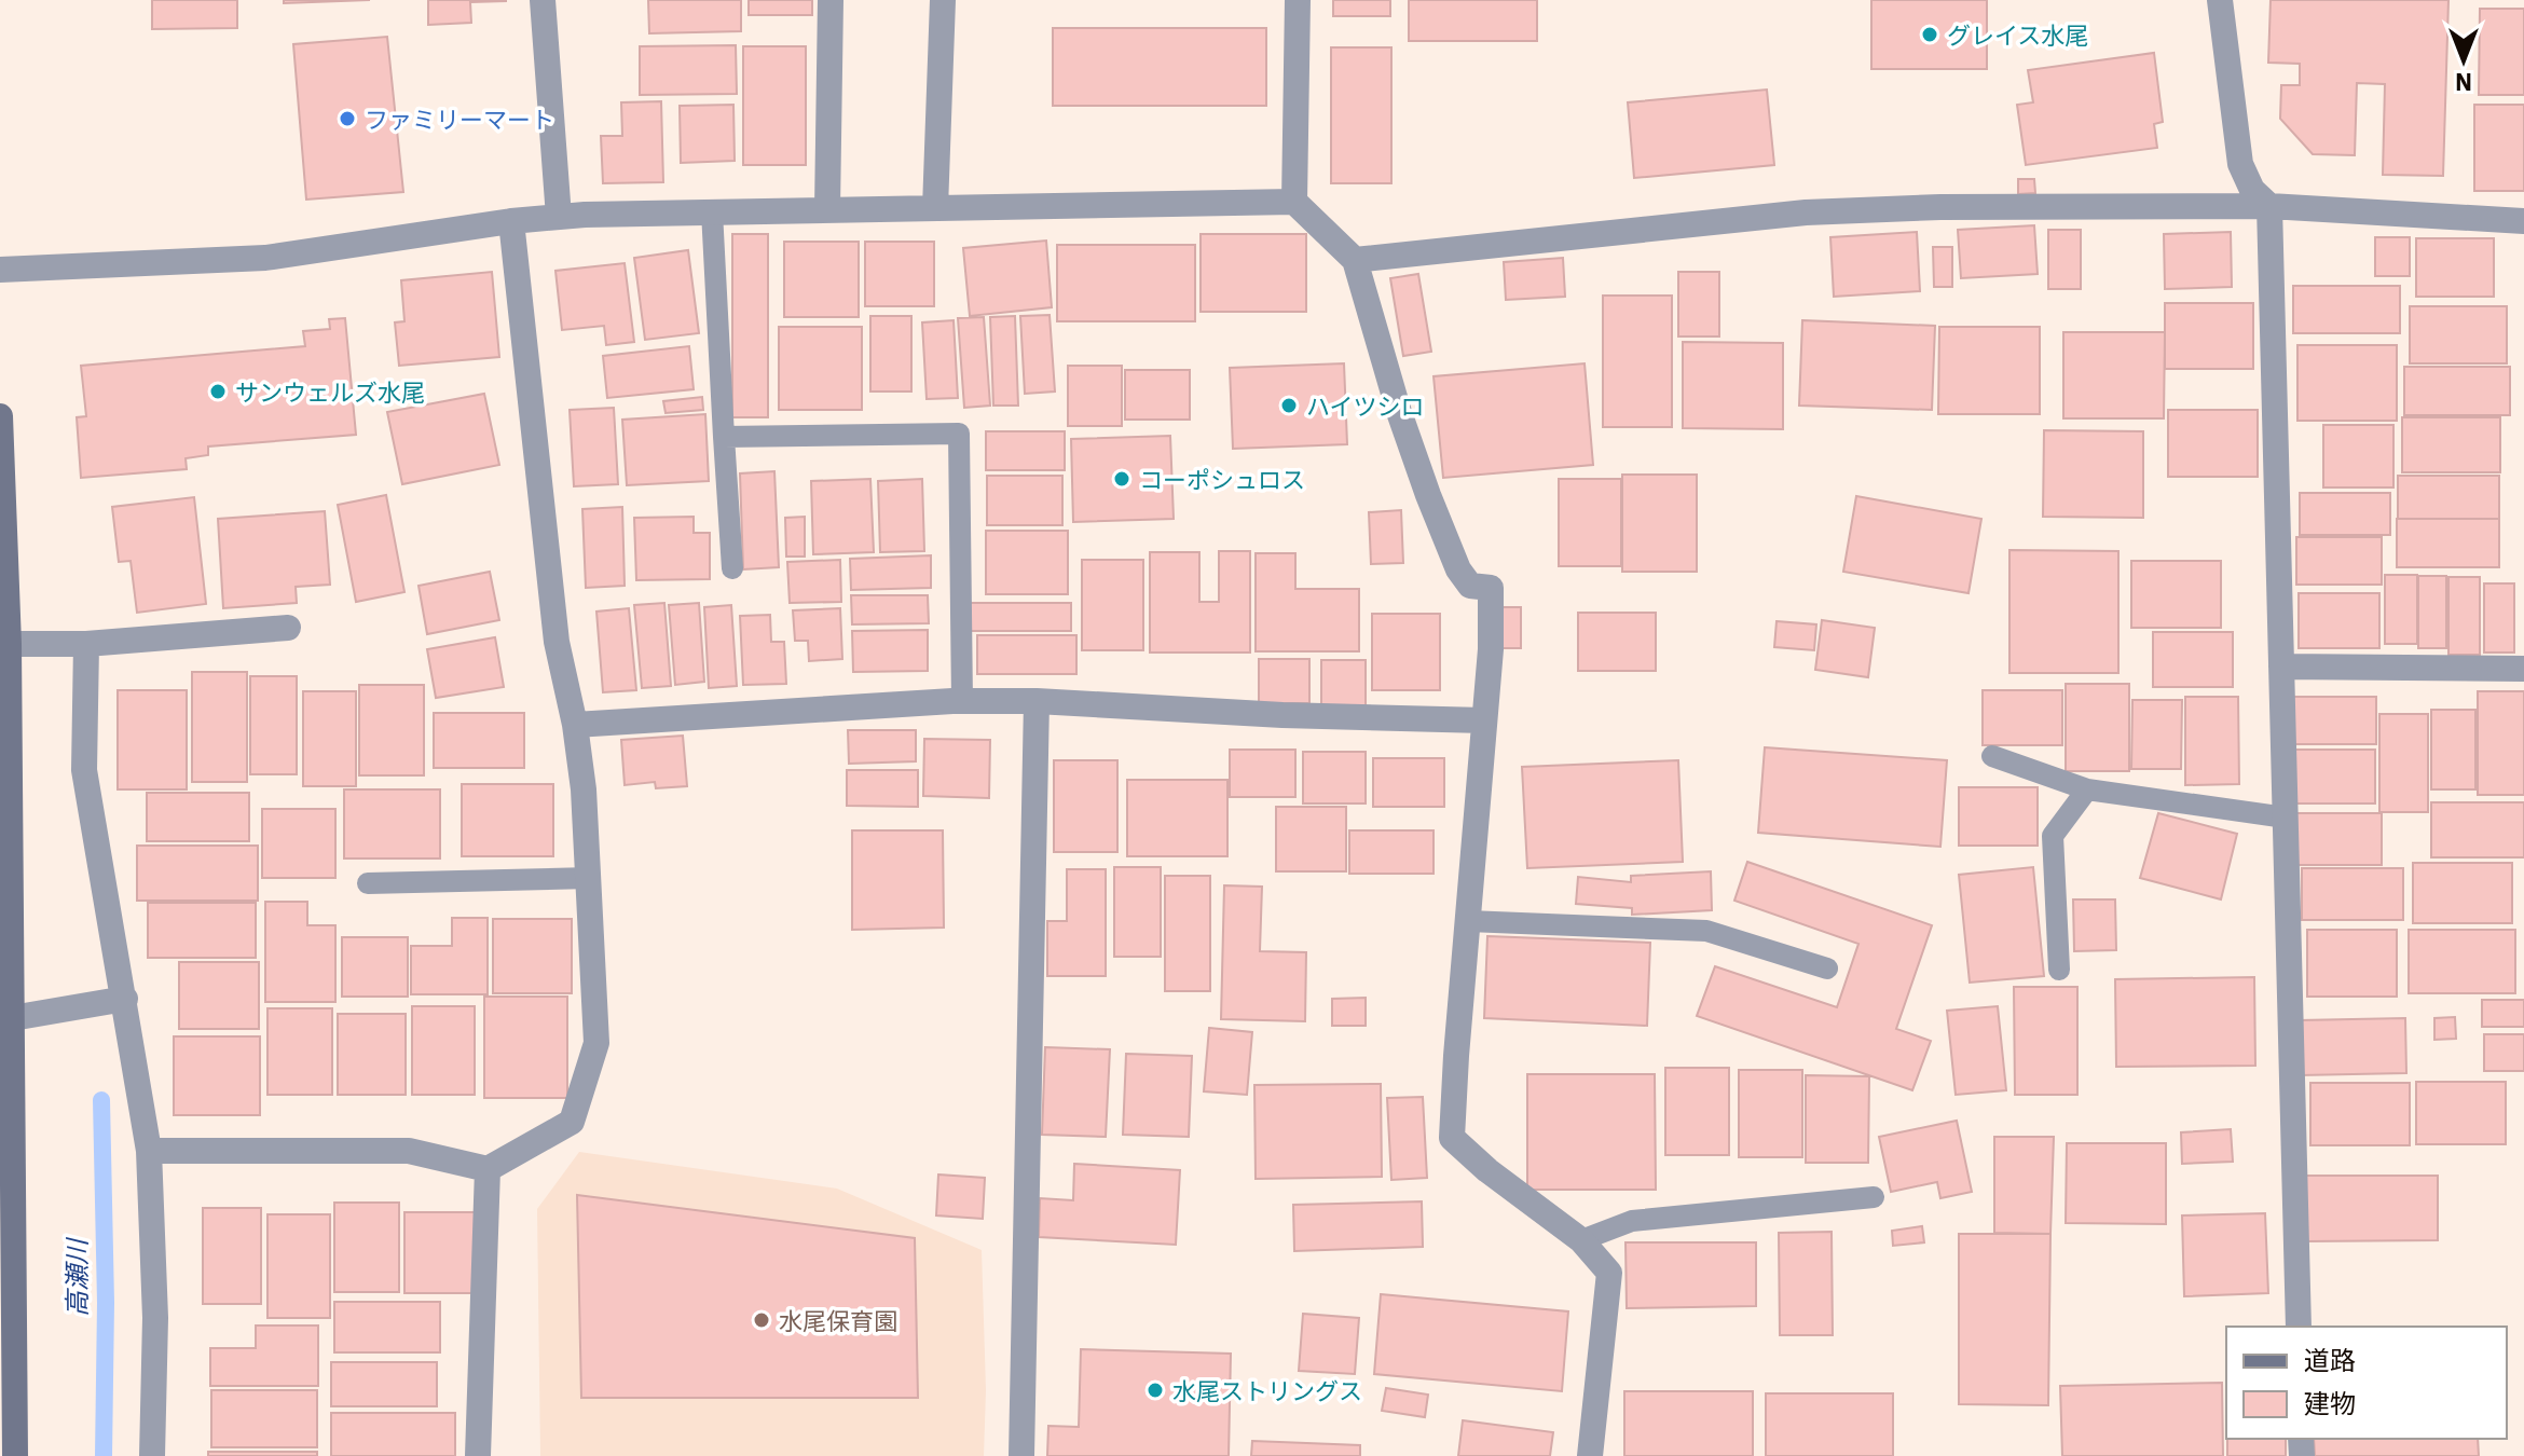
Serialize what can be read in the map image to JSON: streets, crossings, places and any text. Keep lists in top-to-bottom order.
{
  "water": ["高瀬川"],
  "places": [
    "グレイス水尾",
    "ファミリーマート",
    "サンウェルズ水尾",
    "ハイツシロ",
    "コーポシュロス",
    "水尾保育園",
    "水尾ストリングス"
  ],
  "legend": ["道路", "建物"],
  "north": "bottom"
}
